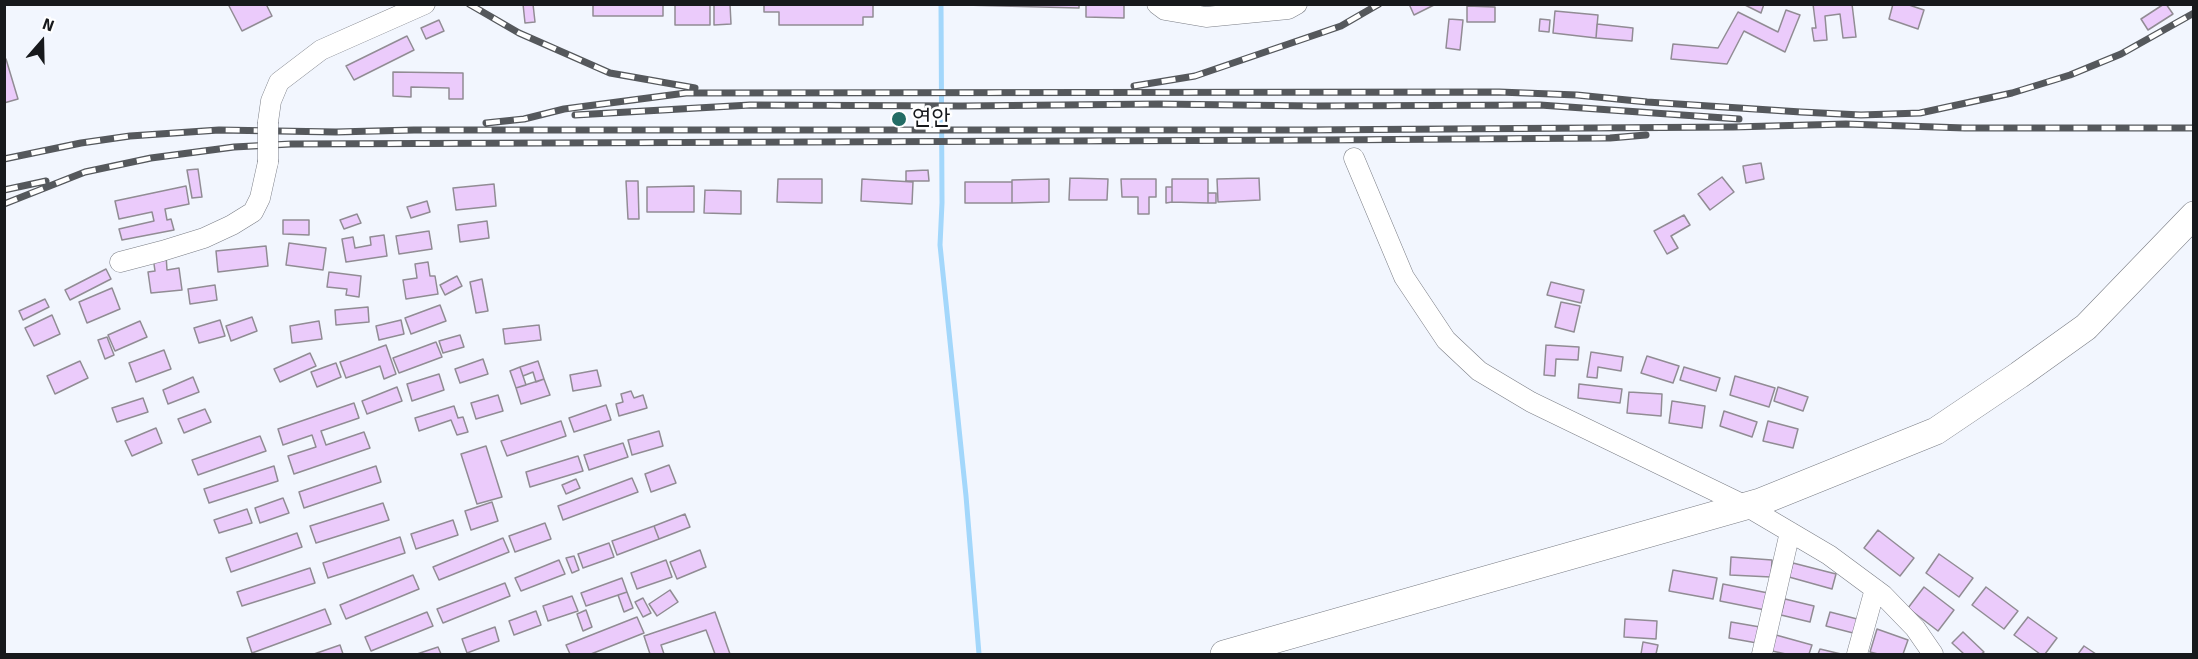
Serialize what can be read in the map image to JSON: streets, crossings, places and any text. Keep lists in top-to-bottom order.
{
  "places": ["연안"],
  "north": "top"
}
